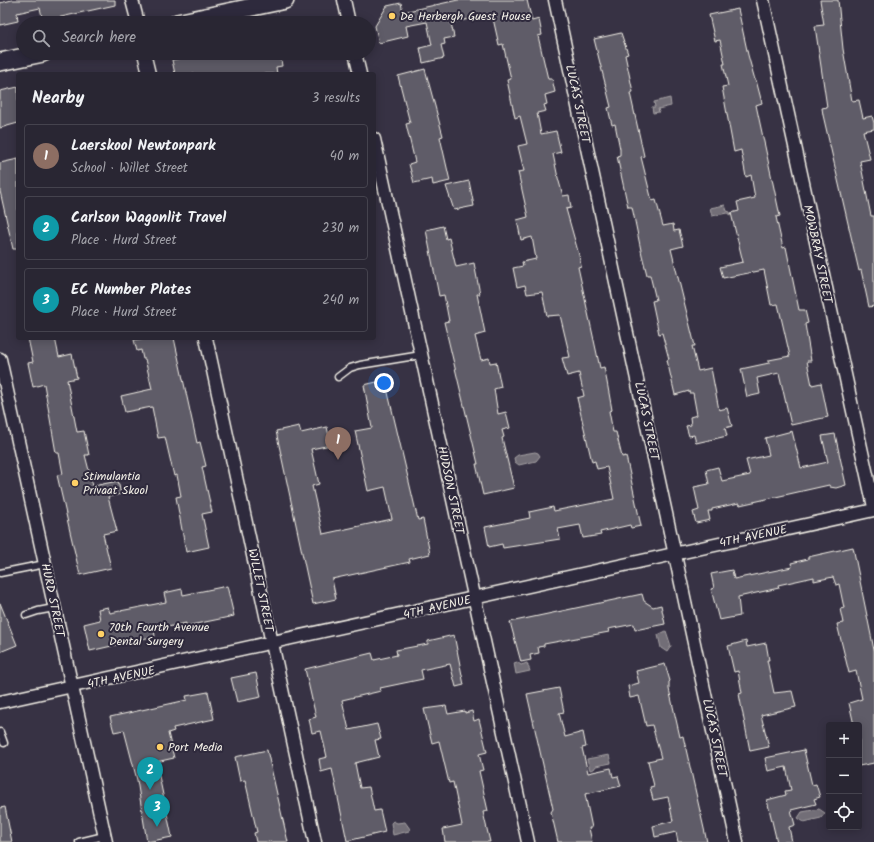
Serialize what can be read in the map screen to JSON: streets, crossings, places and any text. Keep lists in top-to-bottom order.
{
  "streets": {
    "street": [
      "LUCAS STREET",
      "MOWBRAY STREET",
      "HUDSON STREET",
      "4TH AVENUE",
      "WILLET STREET",
      "HURD STREET"
    ]
  },
  "crossings": [
    ["LUCAS STREET", "4TH AVENUE"],
    ["MOWBRAY STREET", "4TH AVENUE"],
    ["HUDSON STREET", "4TH AVENUE"],
    ["4TH AVENUE", "WILLET STREET"],
    ["4TH AVENUE", "HURD STREET"]
  ],
  "places": [
    "De Herbergh Guest House",
    "Stimulantia Privaat Skool",
    "70th Fourth Avenue Dental Surgery",
    "Port Media"
  ],
  "page": {
    "search": "Search here",
    "heading": ["Nearby", "3 results"],
    "list": [
      {
        "mark": "1",
        "name": "Laerskool Newtonpark",
        "note": "School · Willet Street",
        "value": "40 m"
      },
      {
        "mark": "2",
        "name": "Carlson Wagonlit Travel",
        "note": "Place · Hurd Street",
        "value": "230 m"
      },
      {
        "mark": "3",
        "name": "EC Number Plates",
        "note": "Place · Hurd Street",
        "value": "240 m"
      }
    ],
    "pins": ["1", "2", "3"],
    "map_buttons": ["+", "−"]
  }
}
